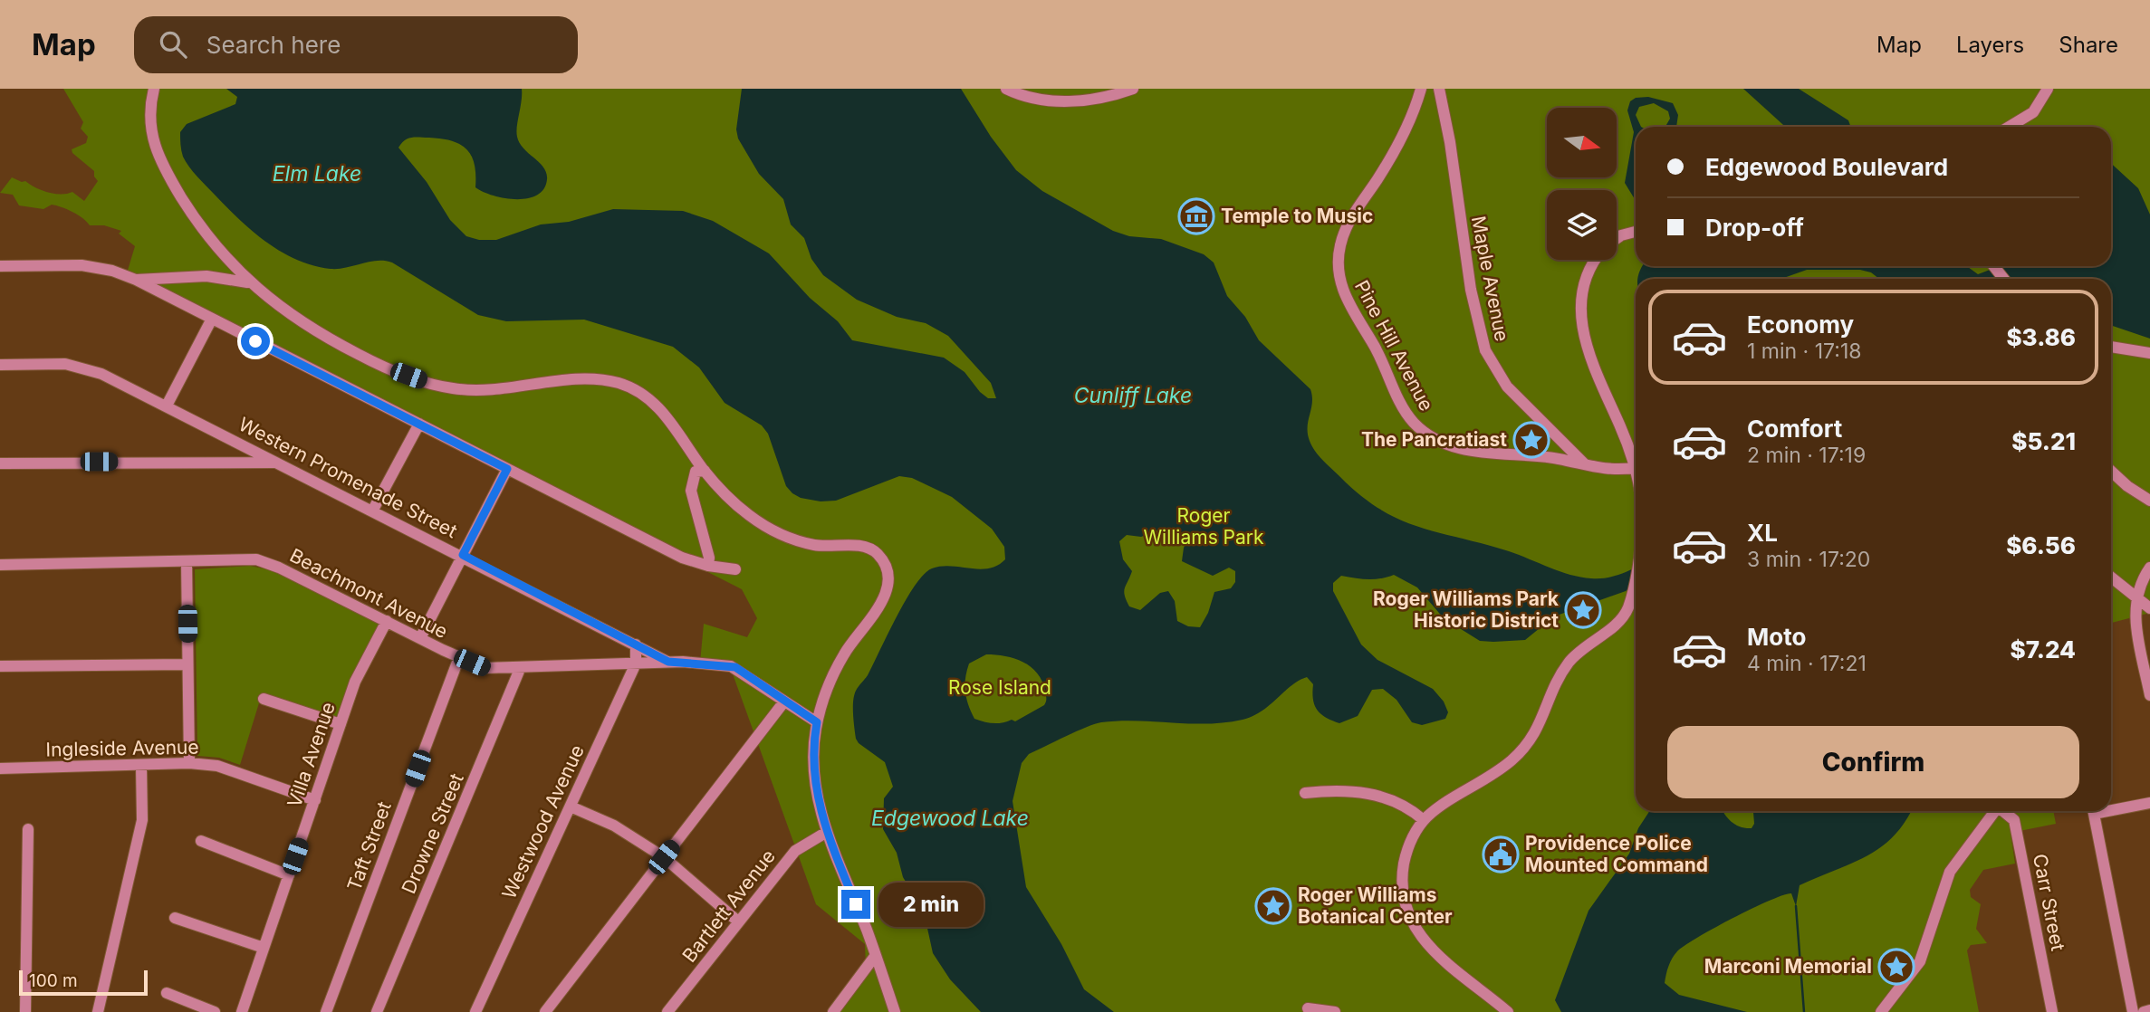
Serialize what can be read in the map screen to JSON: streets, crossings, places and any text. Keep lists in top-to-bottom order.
{
  "streets": {
    "street": [
      "Maple Avenue",
      "Pine Hill Avenue",
      "Western Promenade Street",
      "Beachmont Avenue",
      "Ingleside Avenue",
      "Villa Avenue",
      "Westwood Avenue",
      "Drowne Street",
      "Taft Street",
      "Carr Street",
      "Bartlett Avenue"
    ]
  },
  "crossings": [
    ["Maple Avenue", "Pine Hill Avenue"],
    ["Western Promenade Street", "Beachmont Avenue"],
    ["Western Promenade Street", "Westwood Avenue"],
    ["Beachmont Avenue", "Villa Avenue"],
    ["Beachmont Avenue", "Westwood Avenue"],
    ["Beachmont Avenue", "Drowne Street"],
    ["Beachmont Avenue", "Taft Street"],
    ["Ingleside Avenue", "Villa Avenue"]
  ],
  "water": ["Elm Lake", "Cunliff Lake", "Edgewood Lake"],
  "parks": ["Roger Williams Park", "Rose Island"],
  "places": {
    "museum": ["Temple to Music"],
    "place": [
      "The Pancratiast",
      "Roger Williams Park Historic District",
      "Roger Williams Botanical Center",
      "Marconi Memorial"
    ],
    "public building": ["Providence Police Mounted Command"]
  },
  "scale_bar": "100 m",
  "north": "right",
  "page": {
    "header": "Map",
    "search": "Search here",
    "nav": ["Map", "Layers", "Share"],
    "banner": ["Edgewood Boulevard", "Drop-off"],
    "list": [
      {
        "name": "Economy",
        "note": "1 min · 17:18",
        "value": "$3.86"
      },
      {
        "name": "Comfort",
        "note": "2 min · 17:19",
        "value": "$5.21"
      },
      {
        "name": "XL",
        "note": "3 min · 17:20",
        "value": "$6.56"
      },
      {
        "name": "Moto",
        "note": "4 min · 17:21",
        "value": "$7.24"
      }
    ],
    "buttons": "Confirm",
    "bubble": "2 min",
    "scale": "100 m"
  }
}
